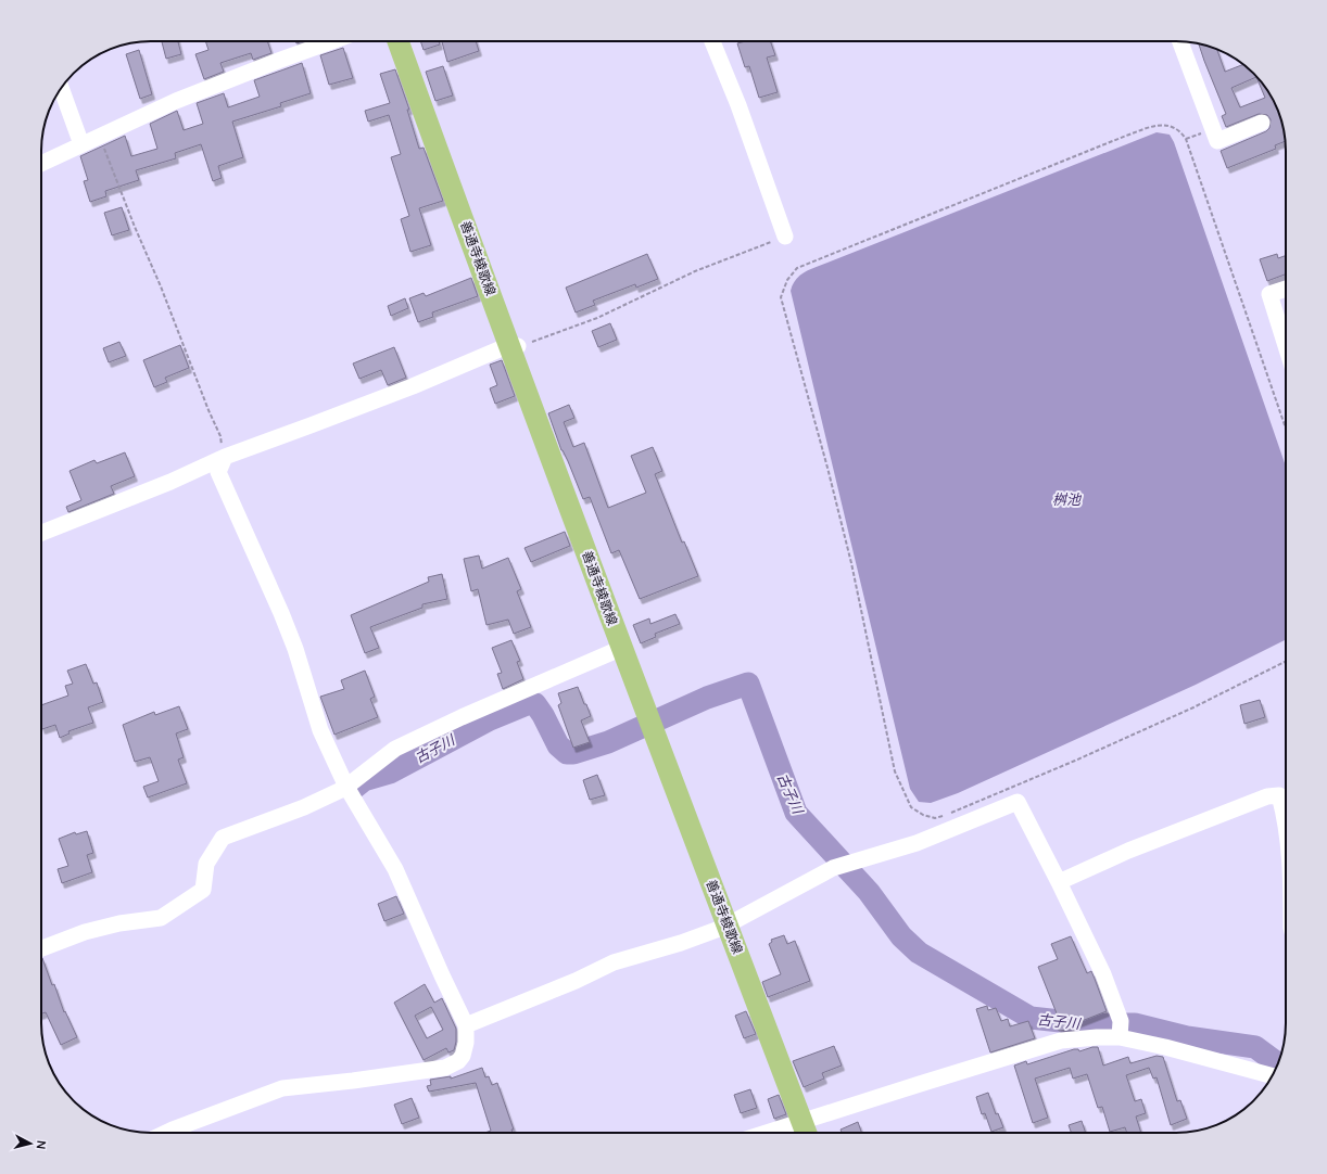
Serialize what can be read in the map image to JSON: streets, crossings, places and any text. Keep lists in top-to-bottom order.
{
  "streets": {
    "main road": ["善通寺綾歌線"]
  },
  "water": ["桝池", "古子川"],
  "north": "right"
}
